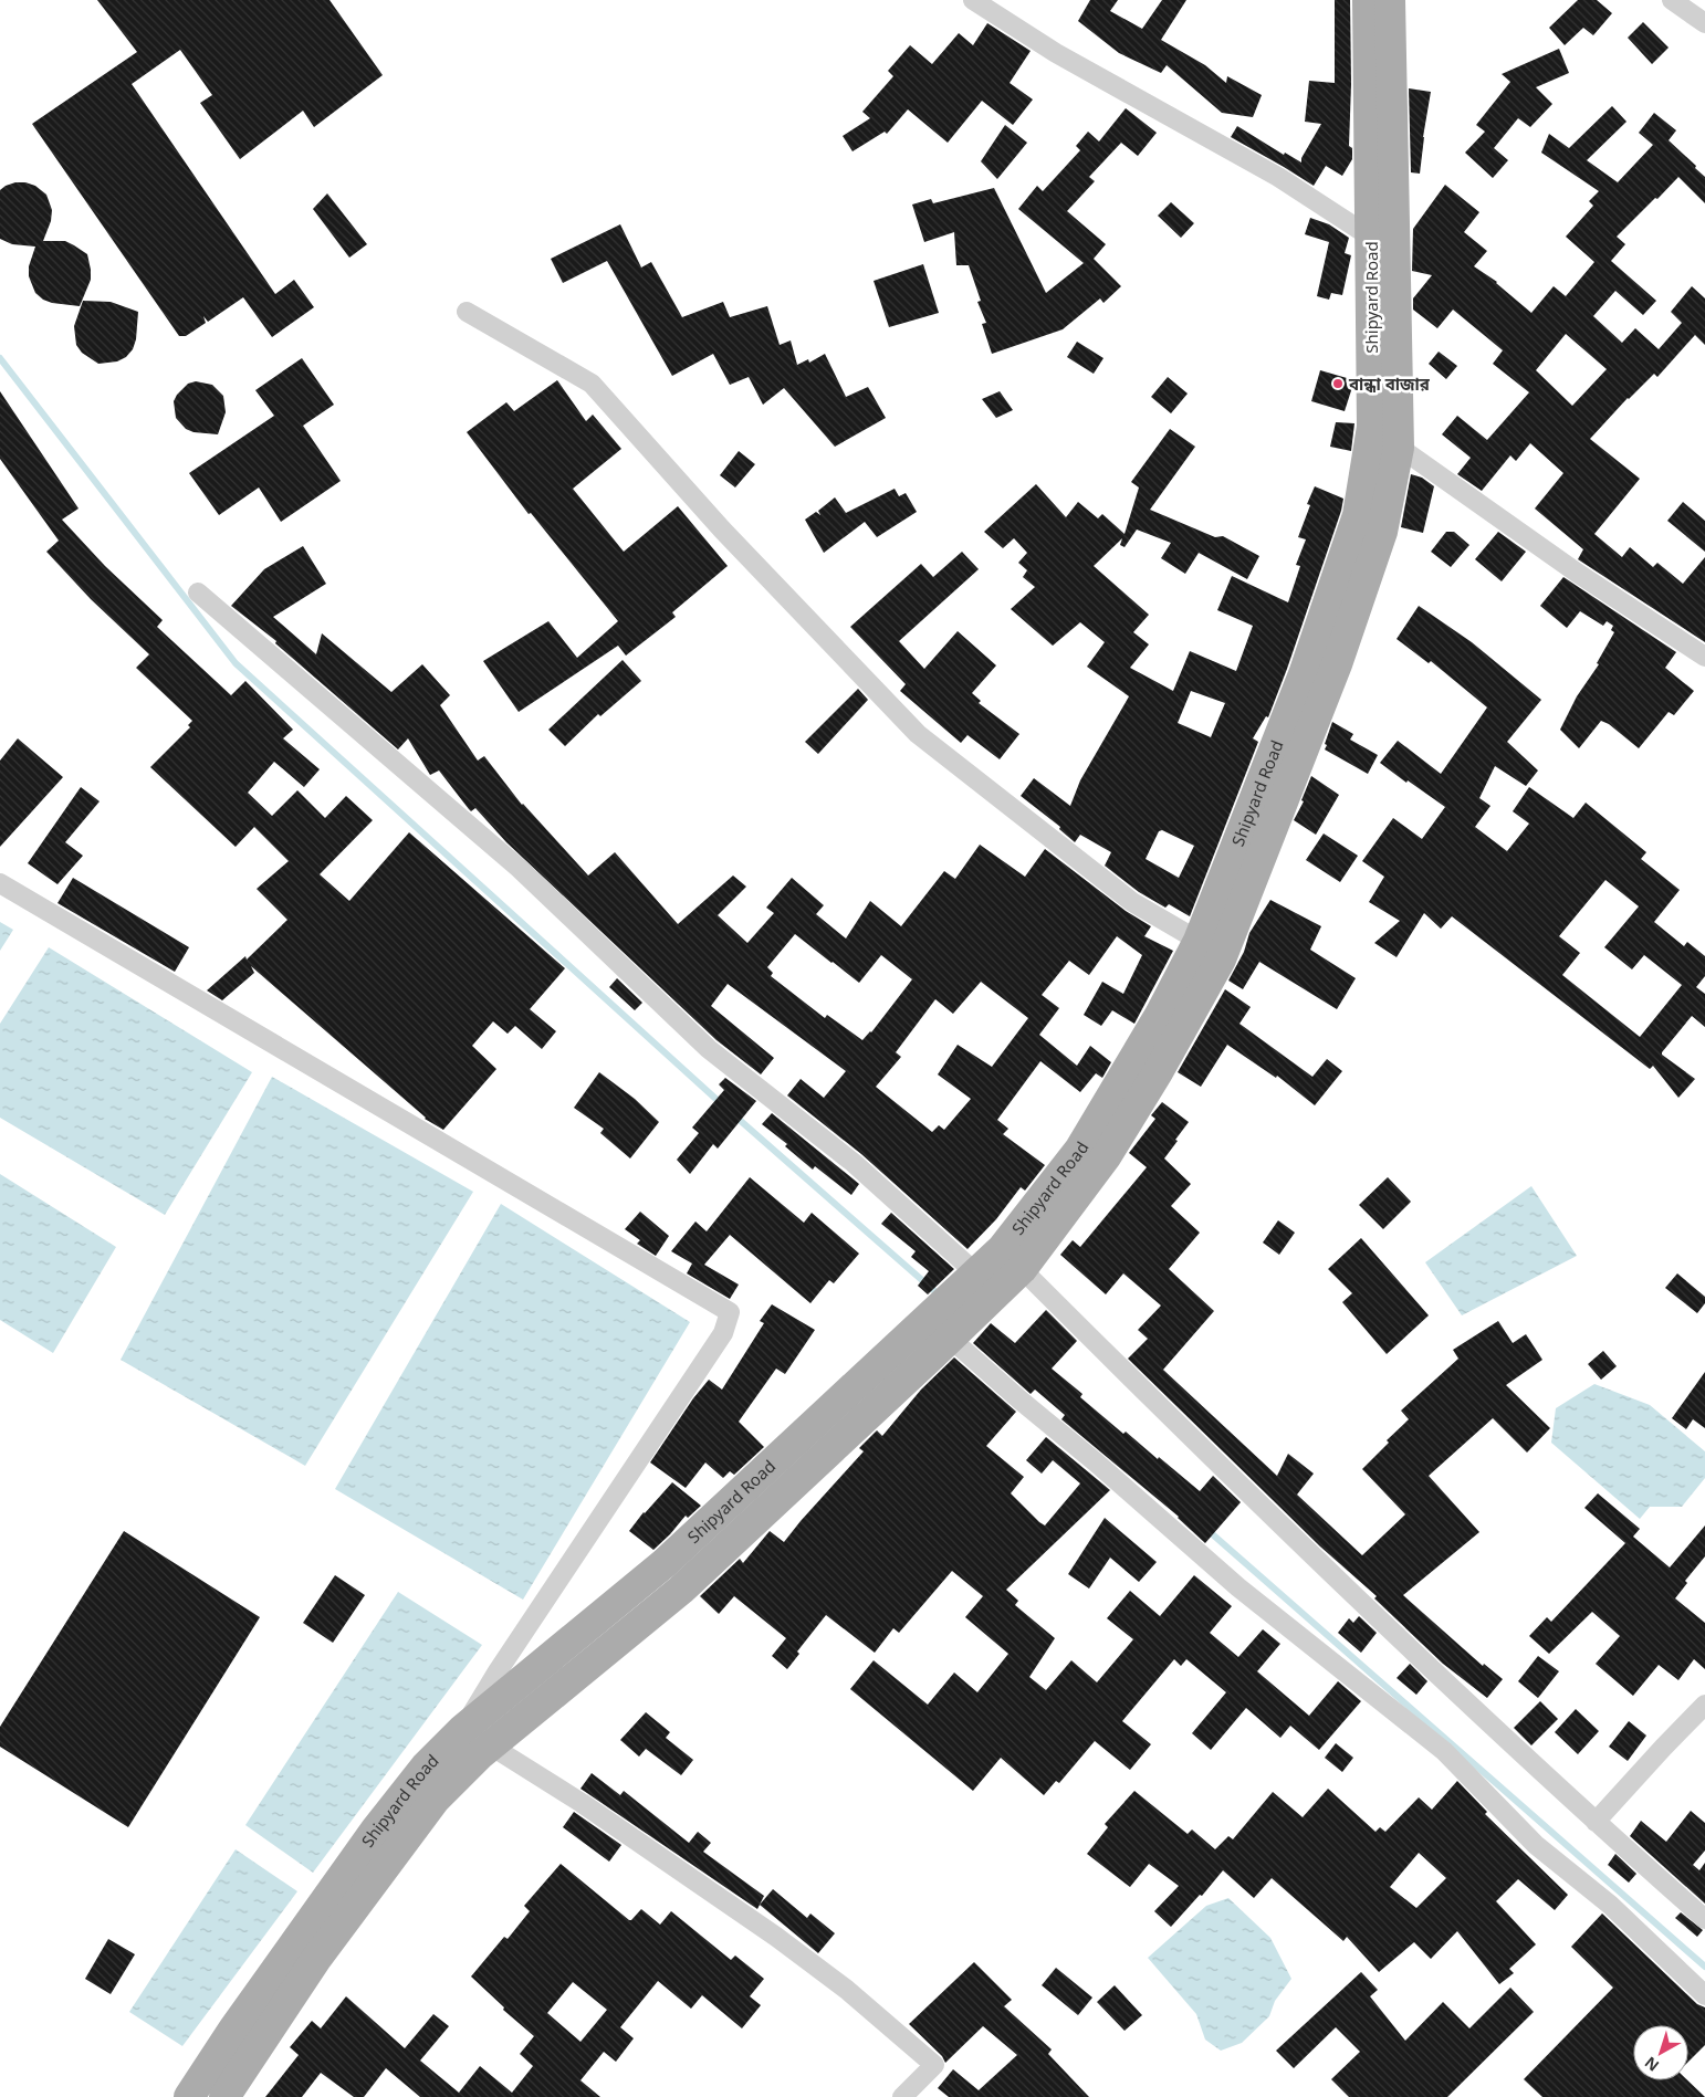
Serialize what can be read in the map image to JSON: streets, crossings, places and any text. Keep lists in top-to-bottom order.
{
  "streets": {
    "main road": ["Shipyard Road"]
  },
  "places": ["বান্ধা বাজার"],
  "north": "bottom left"
}
